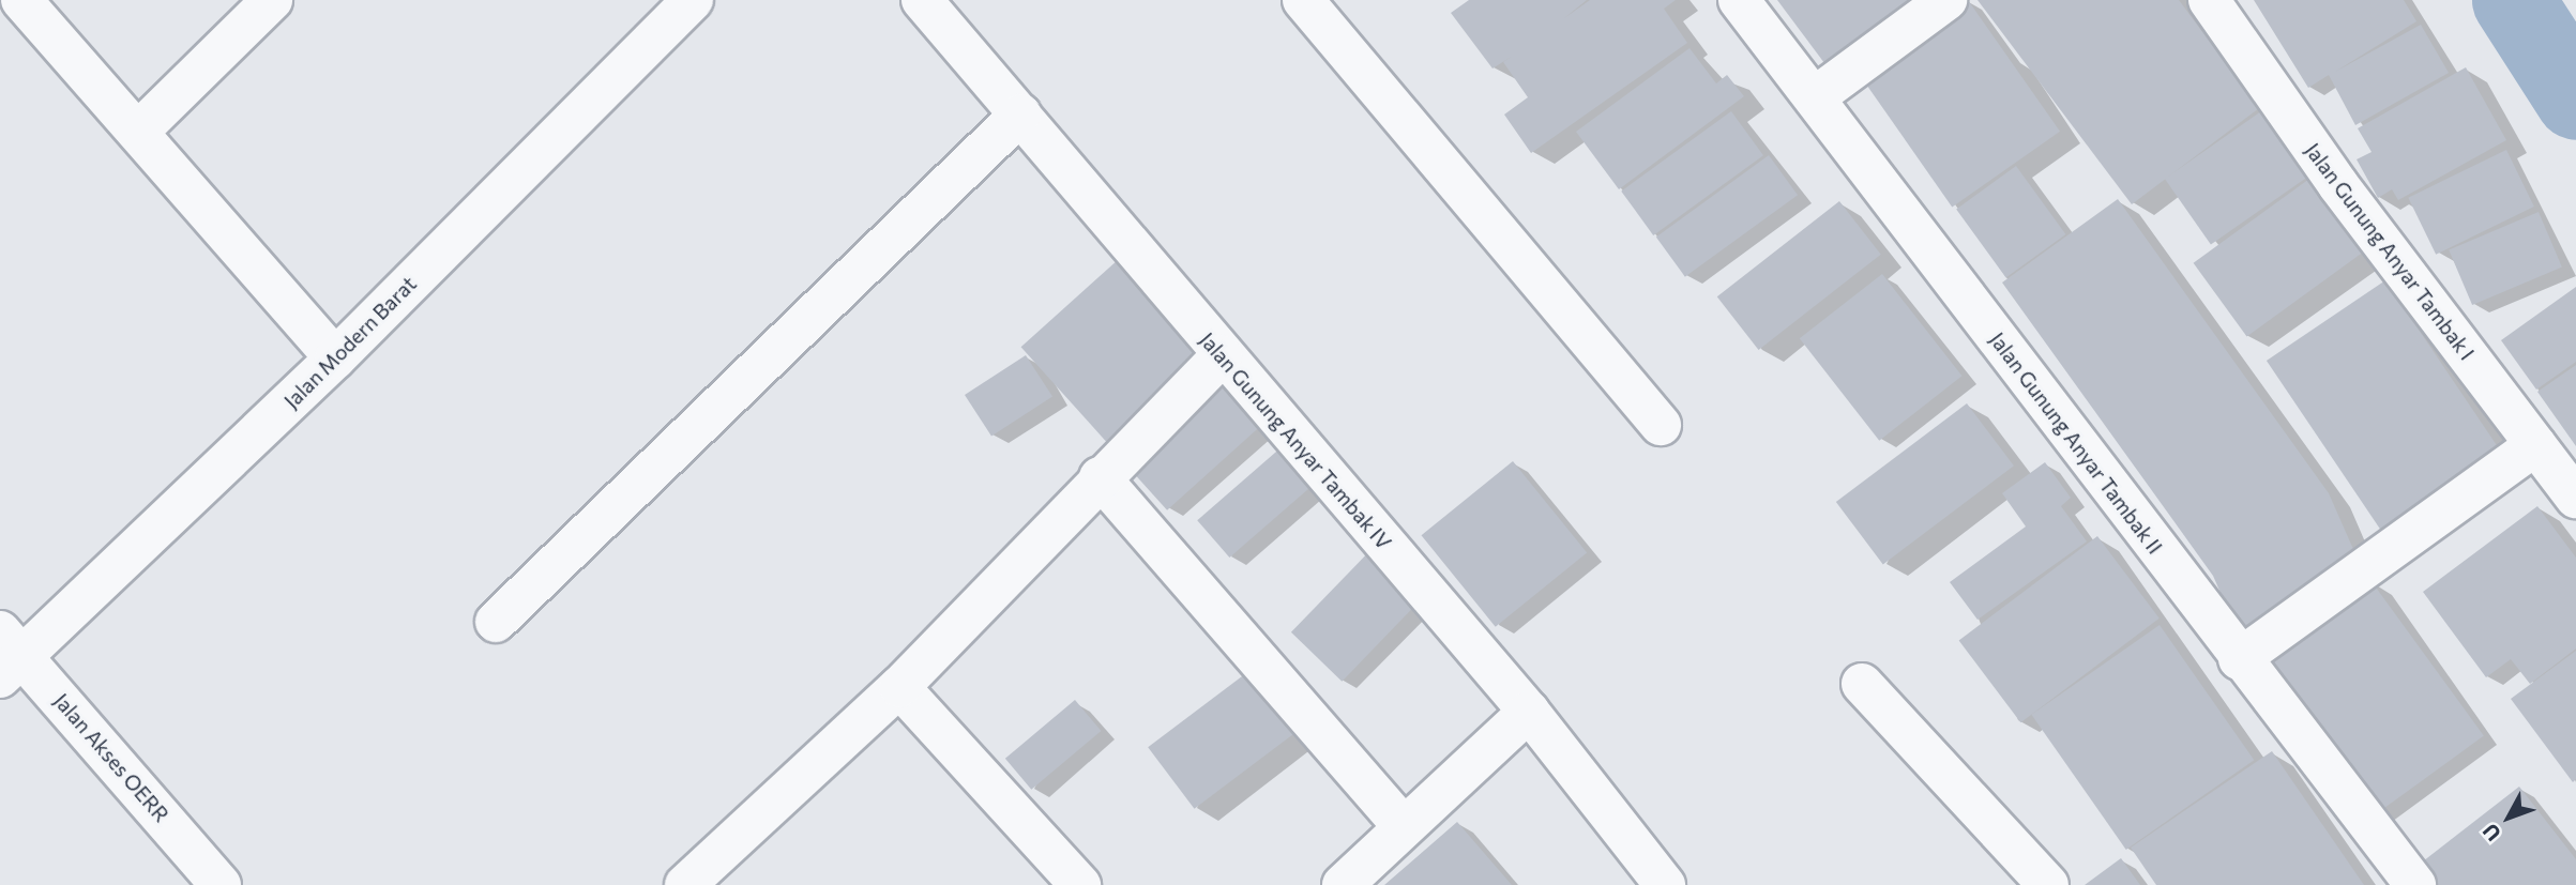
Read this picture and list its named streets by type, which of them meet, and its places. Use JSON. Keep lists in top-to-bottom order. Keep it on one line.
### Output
{"streets":{"street":["Jalan Gunung Anyar Tambak I","Jalan Modern Barat","Jalan Gunung Anyar Tambak IV","Jalan Gunung Anyar Tambak II","Jalan Akses OERR"]},"crossings":[["Jalan Modern Barat","Jalan Akses OERR"]],"north":"bottom left"}
